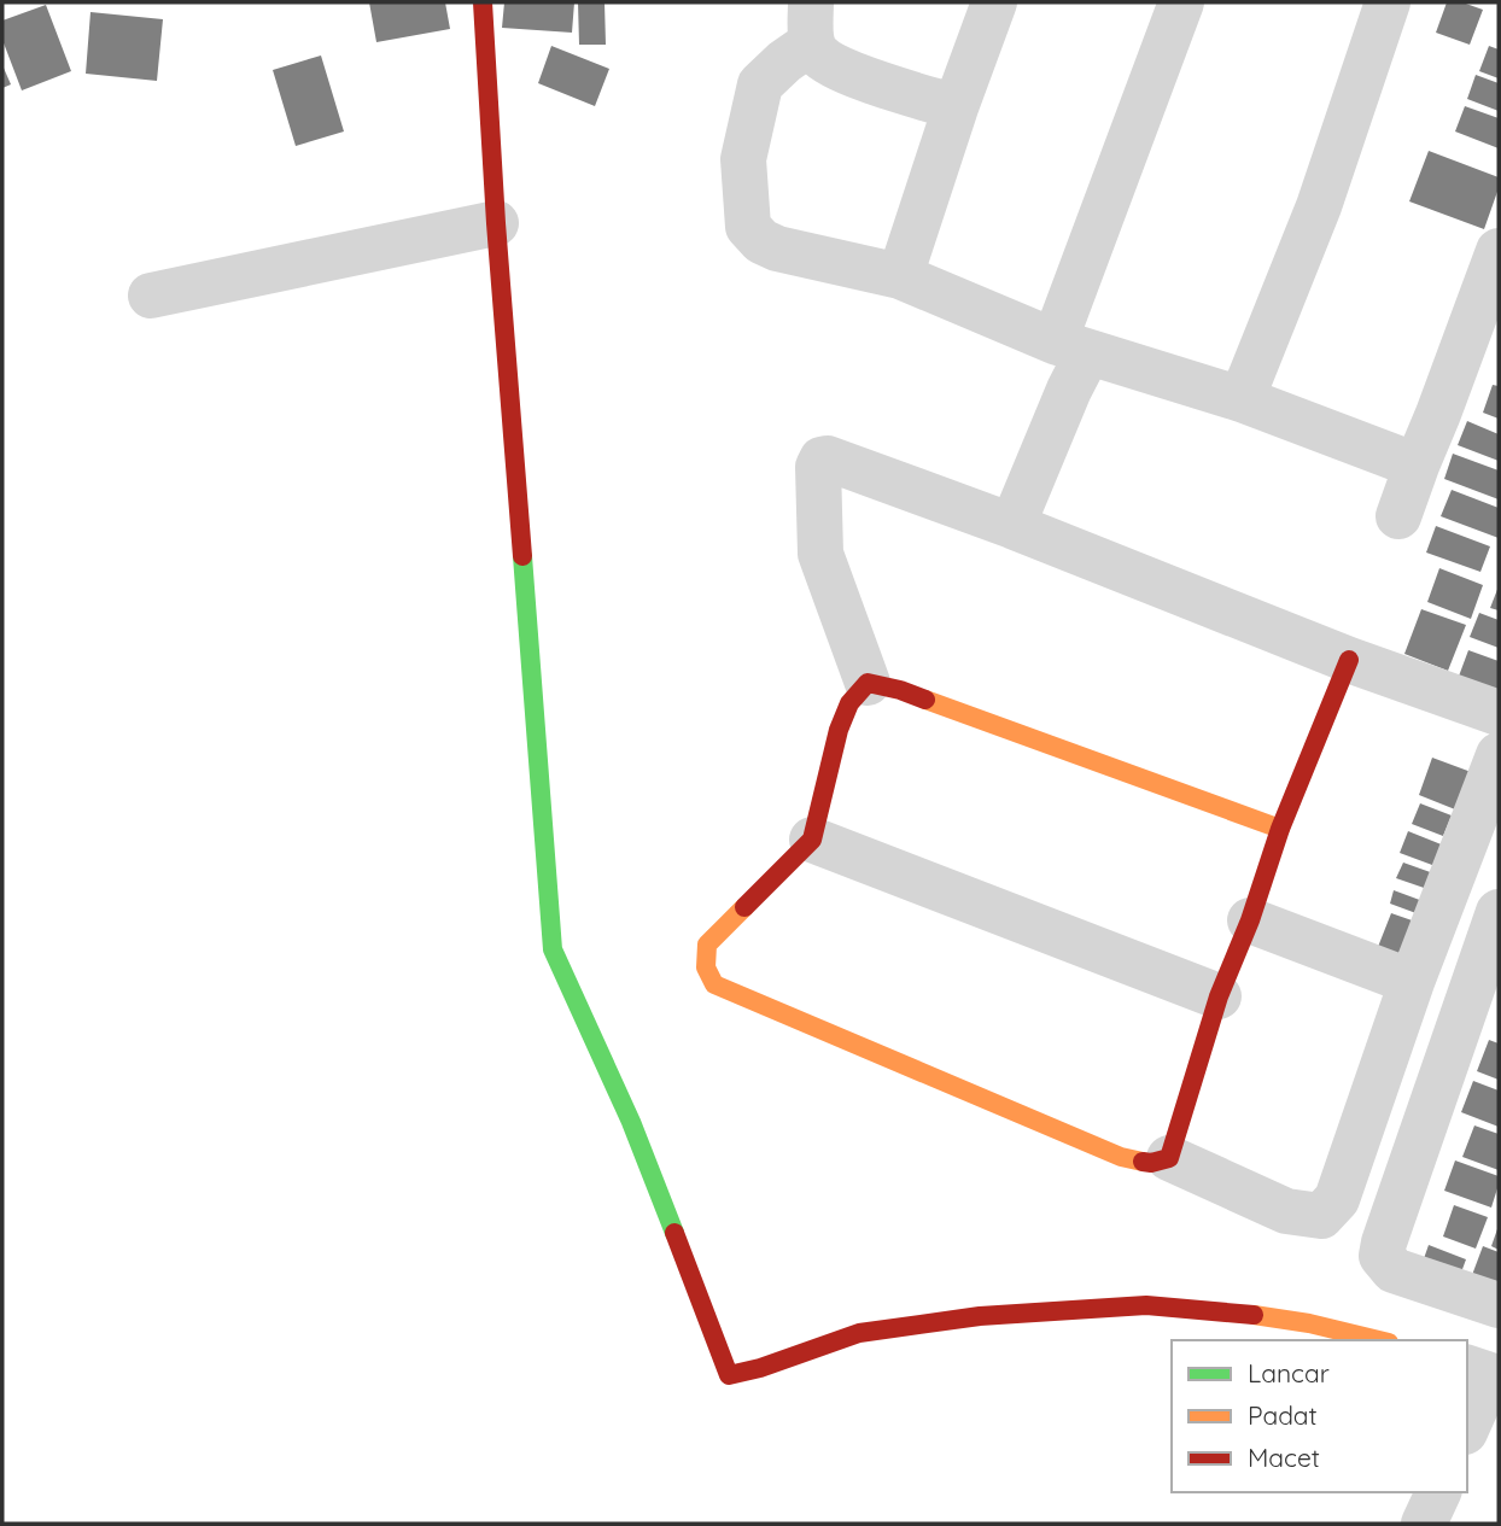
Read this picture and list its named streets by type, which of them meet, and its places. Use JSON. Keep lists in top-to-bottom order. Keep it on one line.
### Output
{"legend":["Lancar","Padat","Macet"]}
